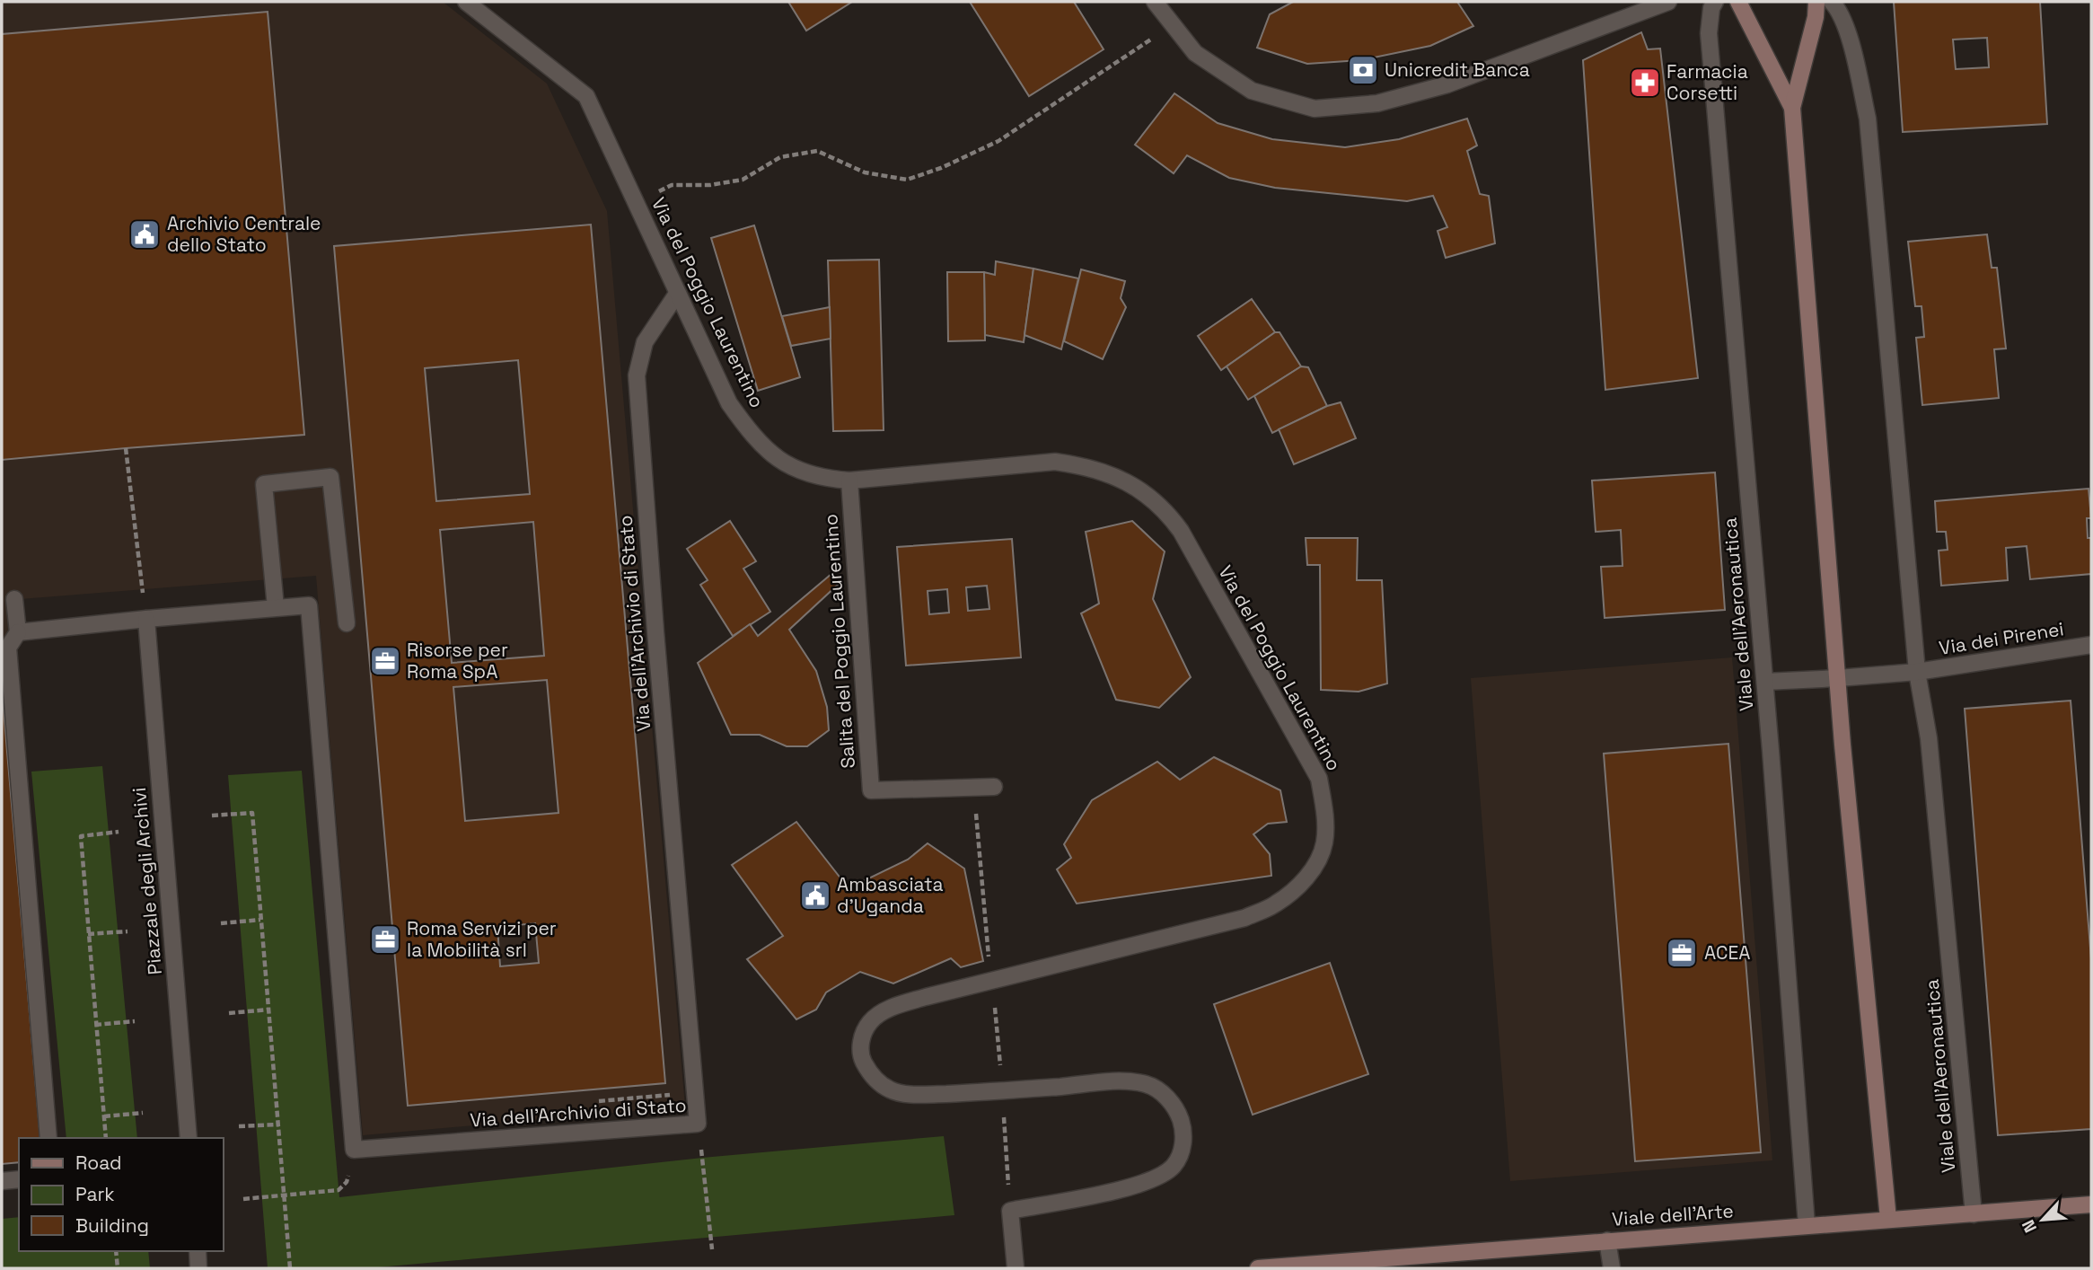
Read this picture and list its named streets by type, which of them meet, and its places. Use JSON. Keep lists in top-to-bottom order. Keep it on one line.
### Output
{"streets":{"street":["Via del Poggio Laurentino","Viale dell'Aeronautica","Via dell'Archivio di Stato","Via dei Pirenei","Salita del Poggio Laurentino","Piazzale degli Archivi","Viale dell'Arte"]},"crossings":[["Via del Poggio Laurentino","Via dell'Archivio di Stato"],["Via del Poggio Laurentino","Salita del Poggio Laurentino"],["Viale dell'Aeronautica","Via dei Pirenei"],["Viale dell'Aeronautica","Viale dell'Arte"]],"places":{"bank":["Unicredit Banca"],"pharmacy":["Farmacia Corsetti"],"public building":["Archivio Centrale dello Stato","Ambasciata d’Uganda"],"office":["Risorse per Roma SpA","Roma Servizi per la Mobilità srl","ACEA"]},"legend":["Road","Park","Building"],"north":"bottom left"}
